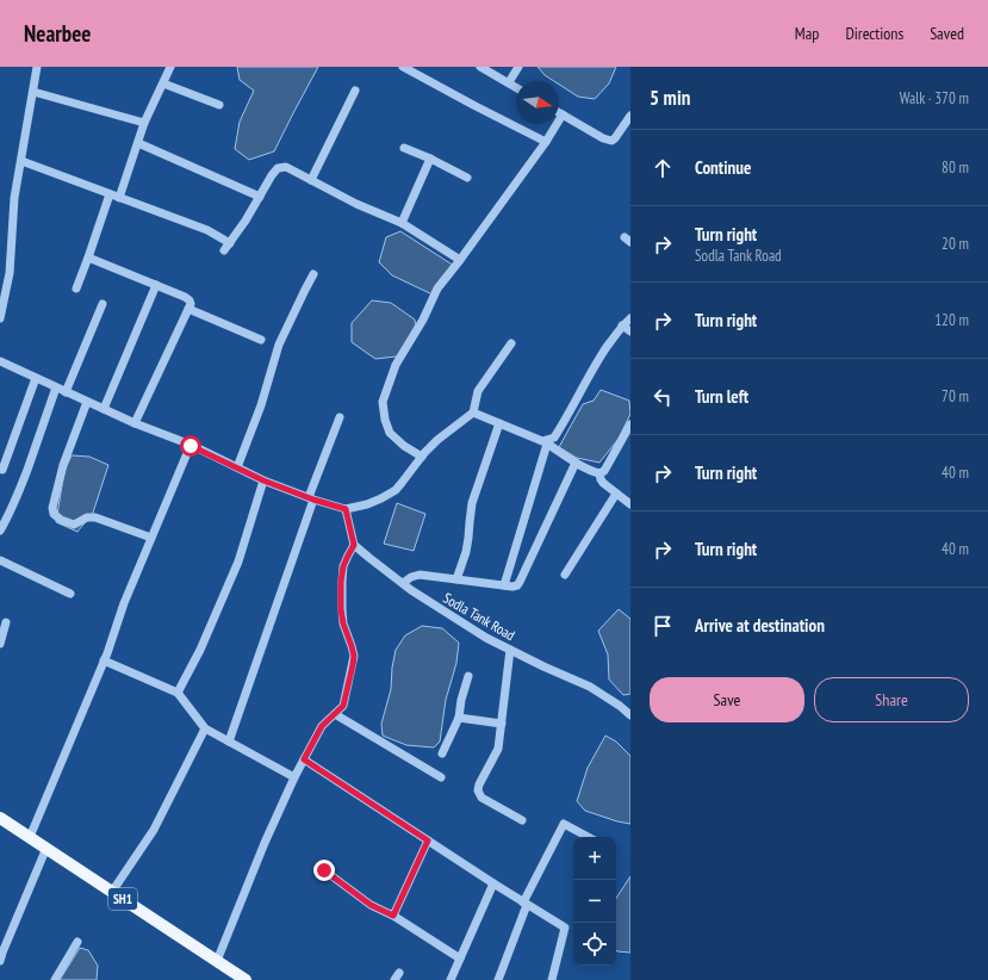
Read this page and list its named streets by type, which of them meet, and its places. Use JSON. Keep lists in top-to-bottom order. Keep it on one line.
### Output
{"streets":{"main road":["SH1"],"street":["Sodla Tank Road"]},"north":"right","page":{"header":"Nearbee","nav":["Map","Directions","Saved"],"heading":["5 min","Walk · 370 m"],"list":[["Continue","80 m"],["Turn right","Sodla Tank Road","20 m"],["Turn right","120 m"],["Turn left","70 m"],["Turn right","40 m"],["Turn right","40 m"],"Arrive at destination"],"buttons":["Save","Share"],"map_buttons":["+","−"]}}
